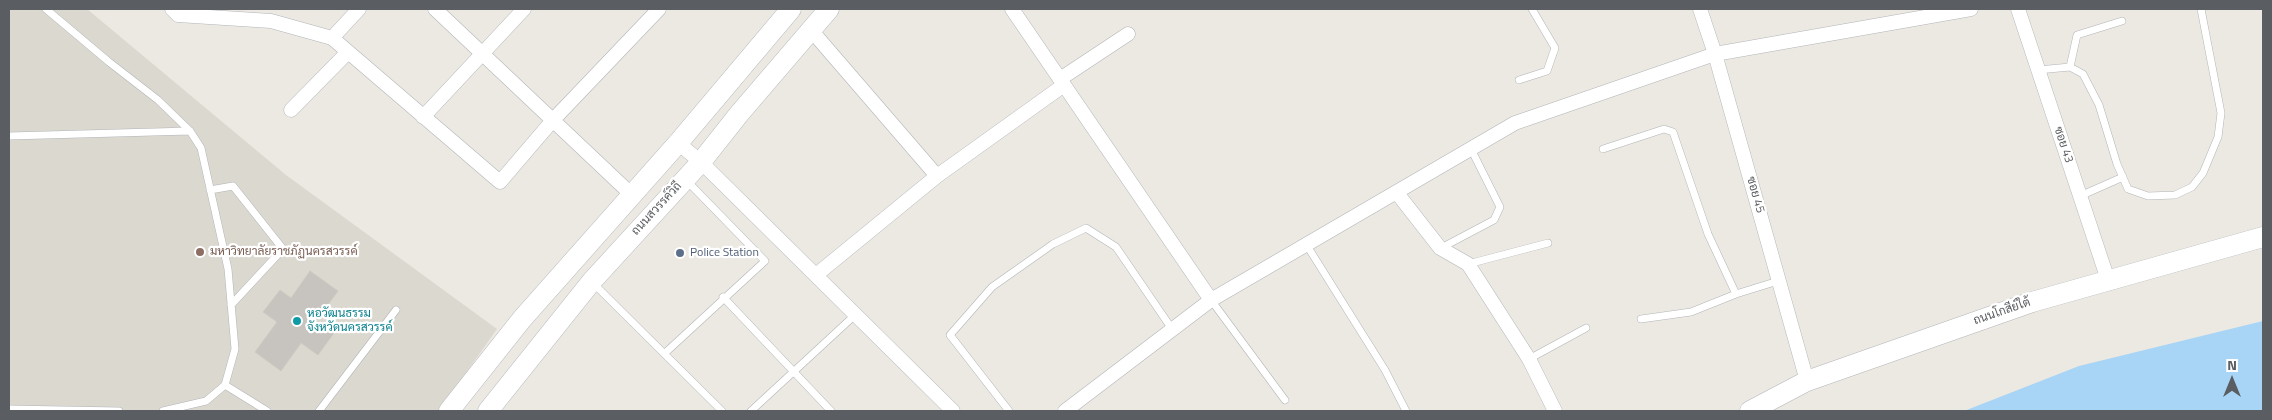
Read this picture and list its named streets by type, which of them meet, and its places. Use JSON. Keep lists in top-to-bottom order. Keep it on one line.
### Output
{"streets":{"main road":["ถนนสวรรค์วิถี","ถนนโกสีย์ใต้"],"street":["ซอย 43","ซอย 45"]},"crossings":[["ซอย 43","ถนนโกสีย์ใต้"],["ซอย 45","ถนนโกสีย์ใต้"]],"places":["มหาวิทยาลัยราชภัฏนครสวรรค์","Police Station","หอวัฒนธรรม จังหวัดนครสวรรค์"],"north":"top"}
